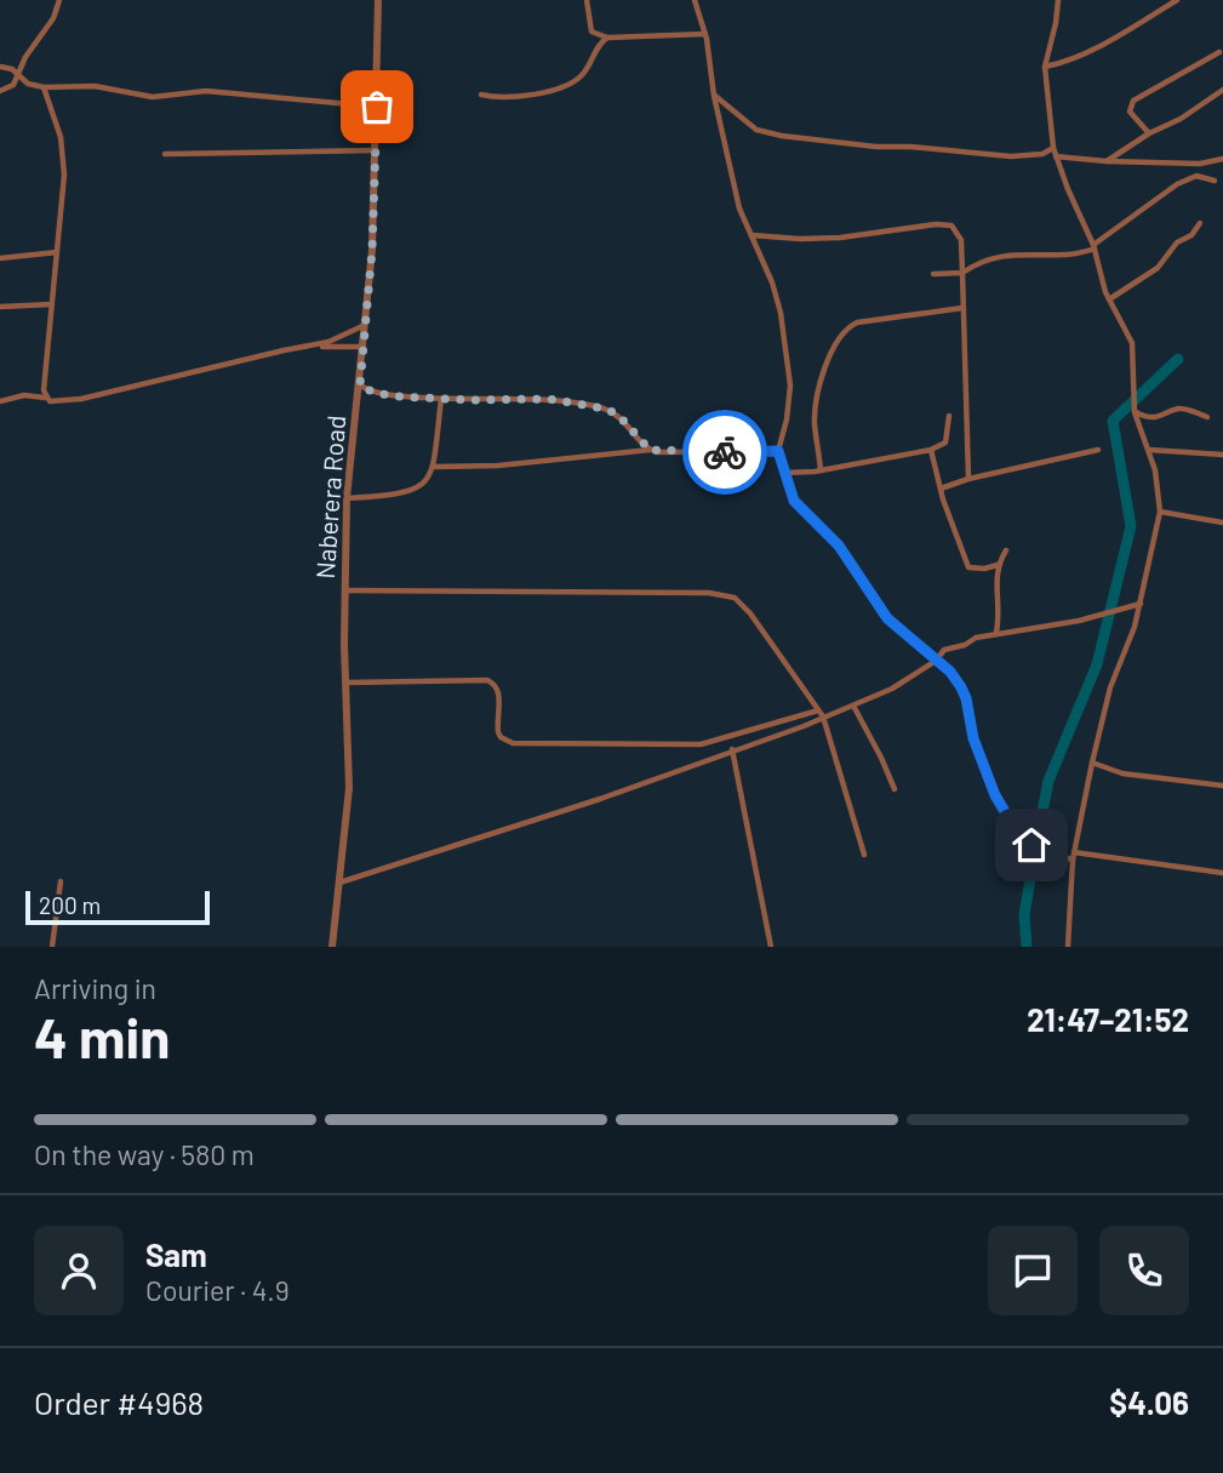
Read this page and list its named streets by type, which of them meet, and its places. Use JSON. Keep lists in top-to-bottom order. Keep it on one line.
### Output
{"streets":{"street":["Naberera Road"]},"scale_bar":"200 m","page":{"scale":"200 m","heading":["4 min","Arriving in","21:47–21:52"],"panel":["Sam","Courier · 4.9","Order #4968","$4.06"],"bar":"On the way · 580 m"}}
